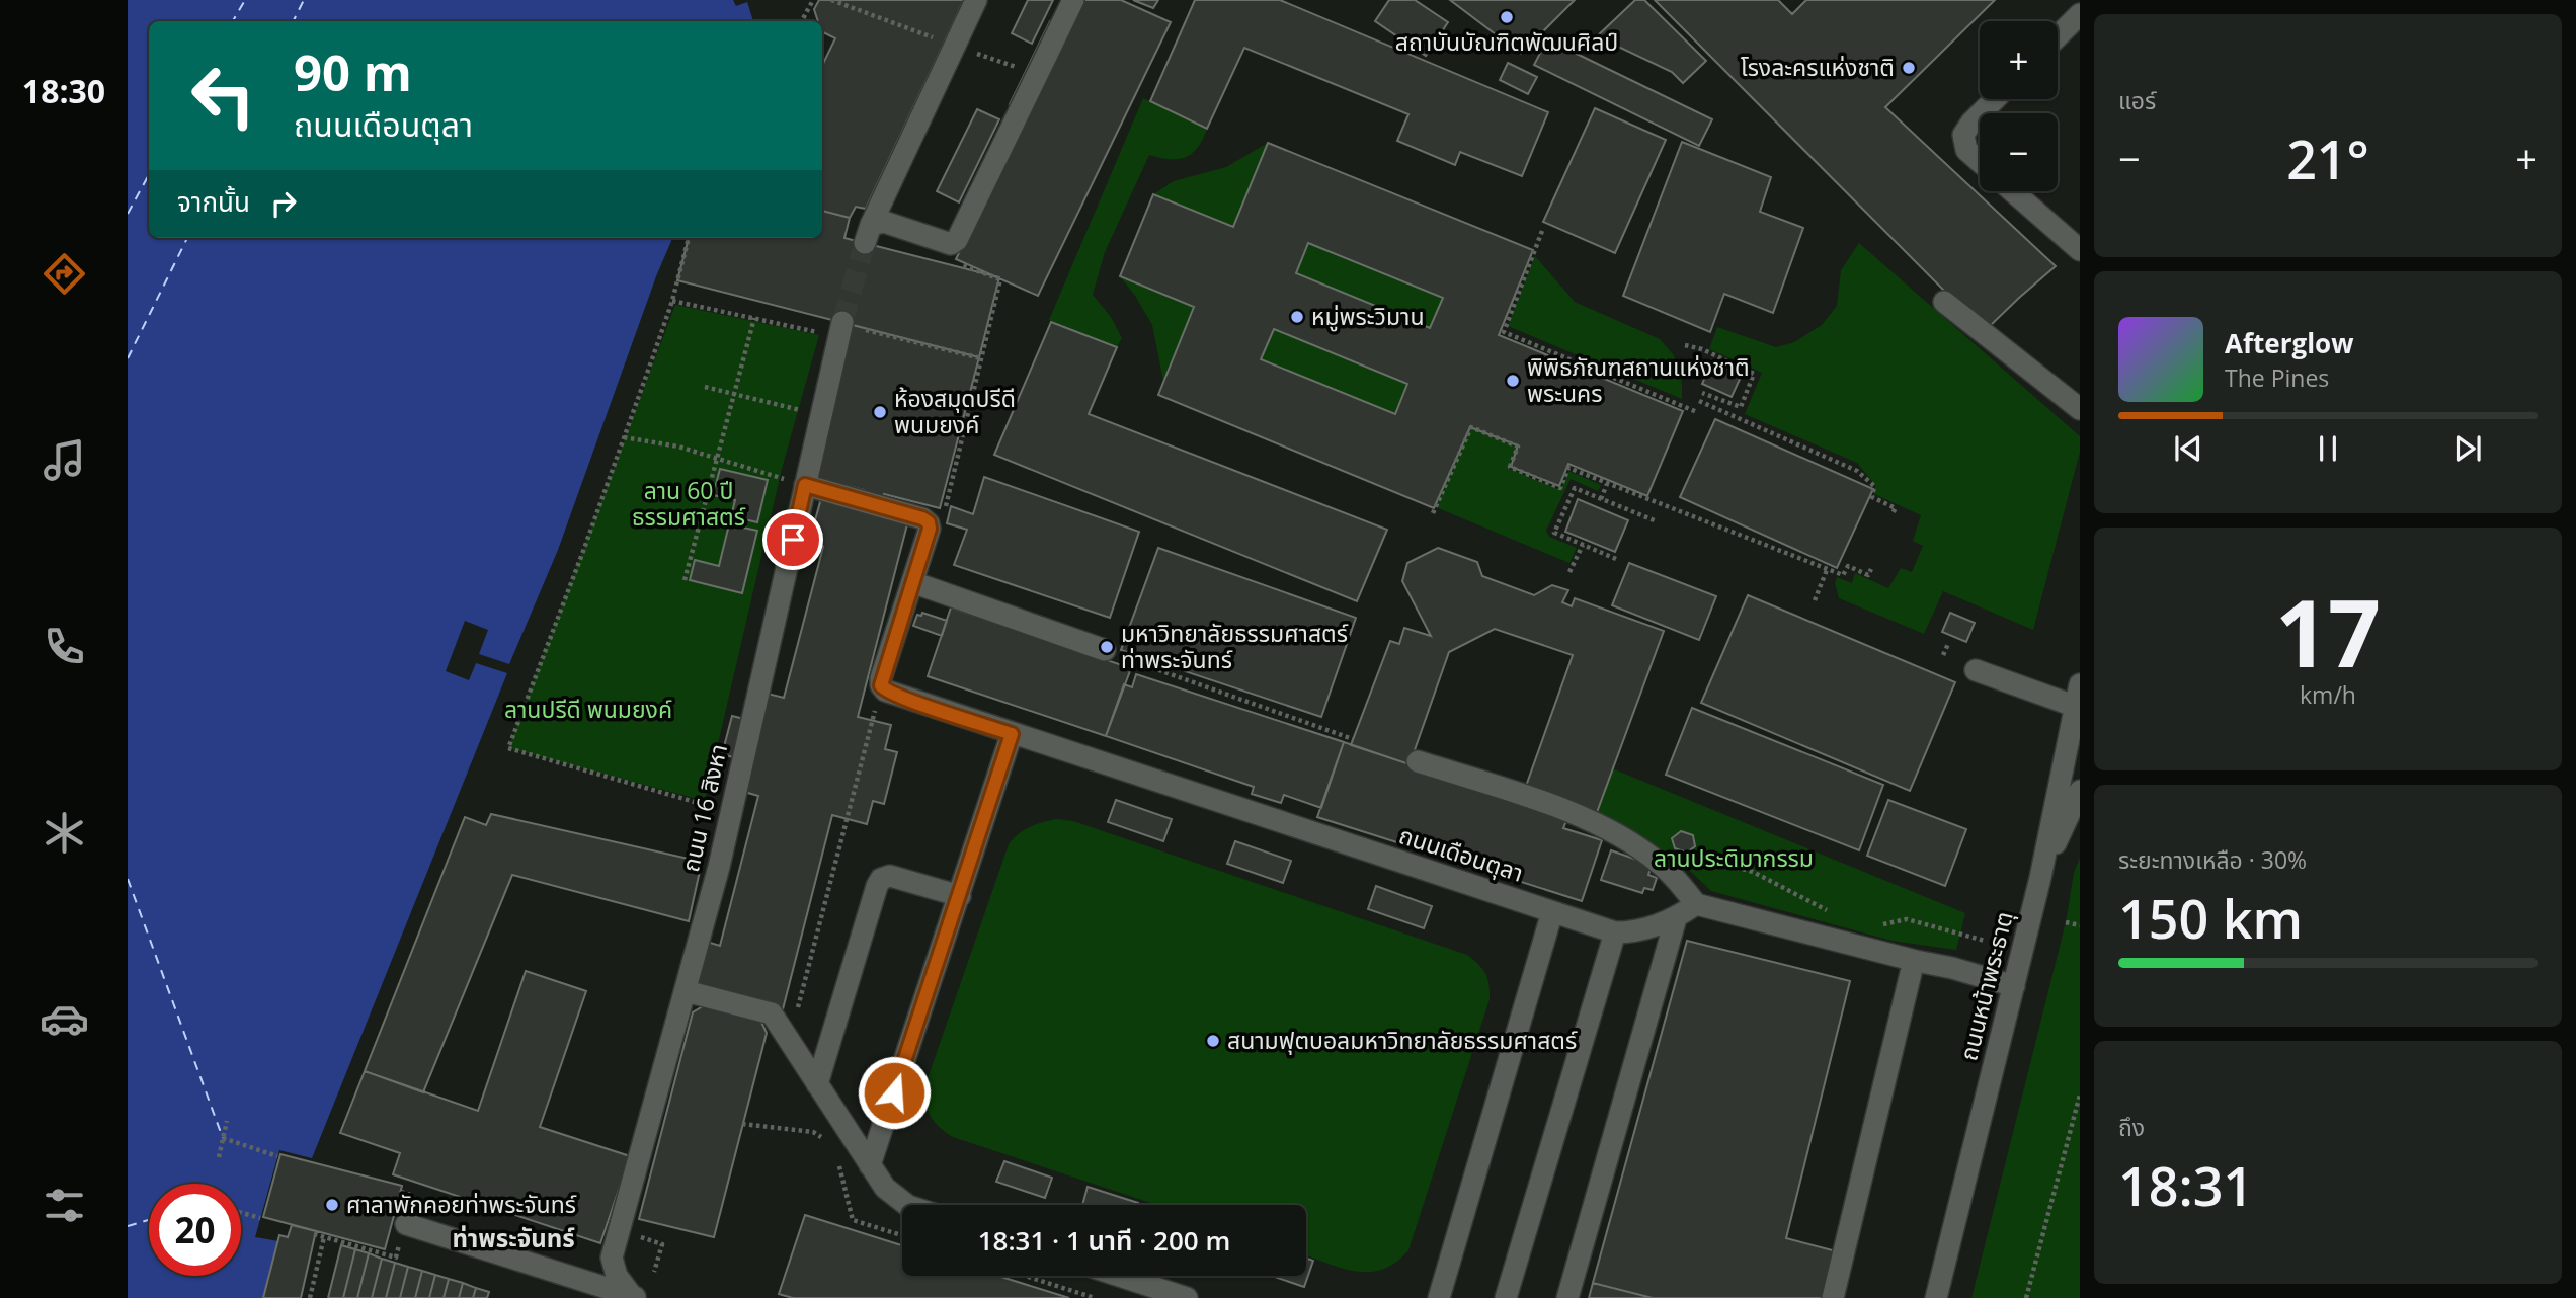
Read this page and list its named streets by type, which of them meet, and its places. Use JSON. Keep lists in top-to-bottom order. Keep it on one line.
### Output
{"streets":{"street":["ถนน 16 สิงหา","ถนนเดือนตุลา","ถนนหน้าพระธาตุ"]},"districts":["ท่าพระจันทร์"],"parks":["ลาน 60 ปี ธรรมศาสตร์","ลานปรีดี พนมยงค์","ลานประติมากรรม"],"places":["สถาบันบัณฑิตพัฒนศิลป์","โรงละครแห่งชาติ","หมู่พระวิมาน","พิพิธภัณฑสถานแห่งชาติ พระนคร","ห้องสมุดปรีดี พนมยงค์","มหาวิทยาลัยธรรมศาสตร์ ท่าพระจันทร์","สนามฟุตบอลมหาวิทยาลัยธรรมศาสตร์","ศาลาพักคอยท่าพระจันทร์"],"page":{"tabs":"18:30","tile":["แอร์",["17","km/h"],["ระยะทางเหลือ · 30%","150 km"],["ถึง","18:31"]],"map_buttons":["+","−"],"turn":["90 m","ถนนเดือนตุลา"],"heat":["−","21°","+"],"then":"จากนั้น","song":["Afterglow","The Pines"],"limit":"20","trip":"18:31 · 1 นาที · 200 m"}}
